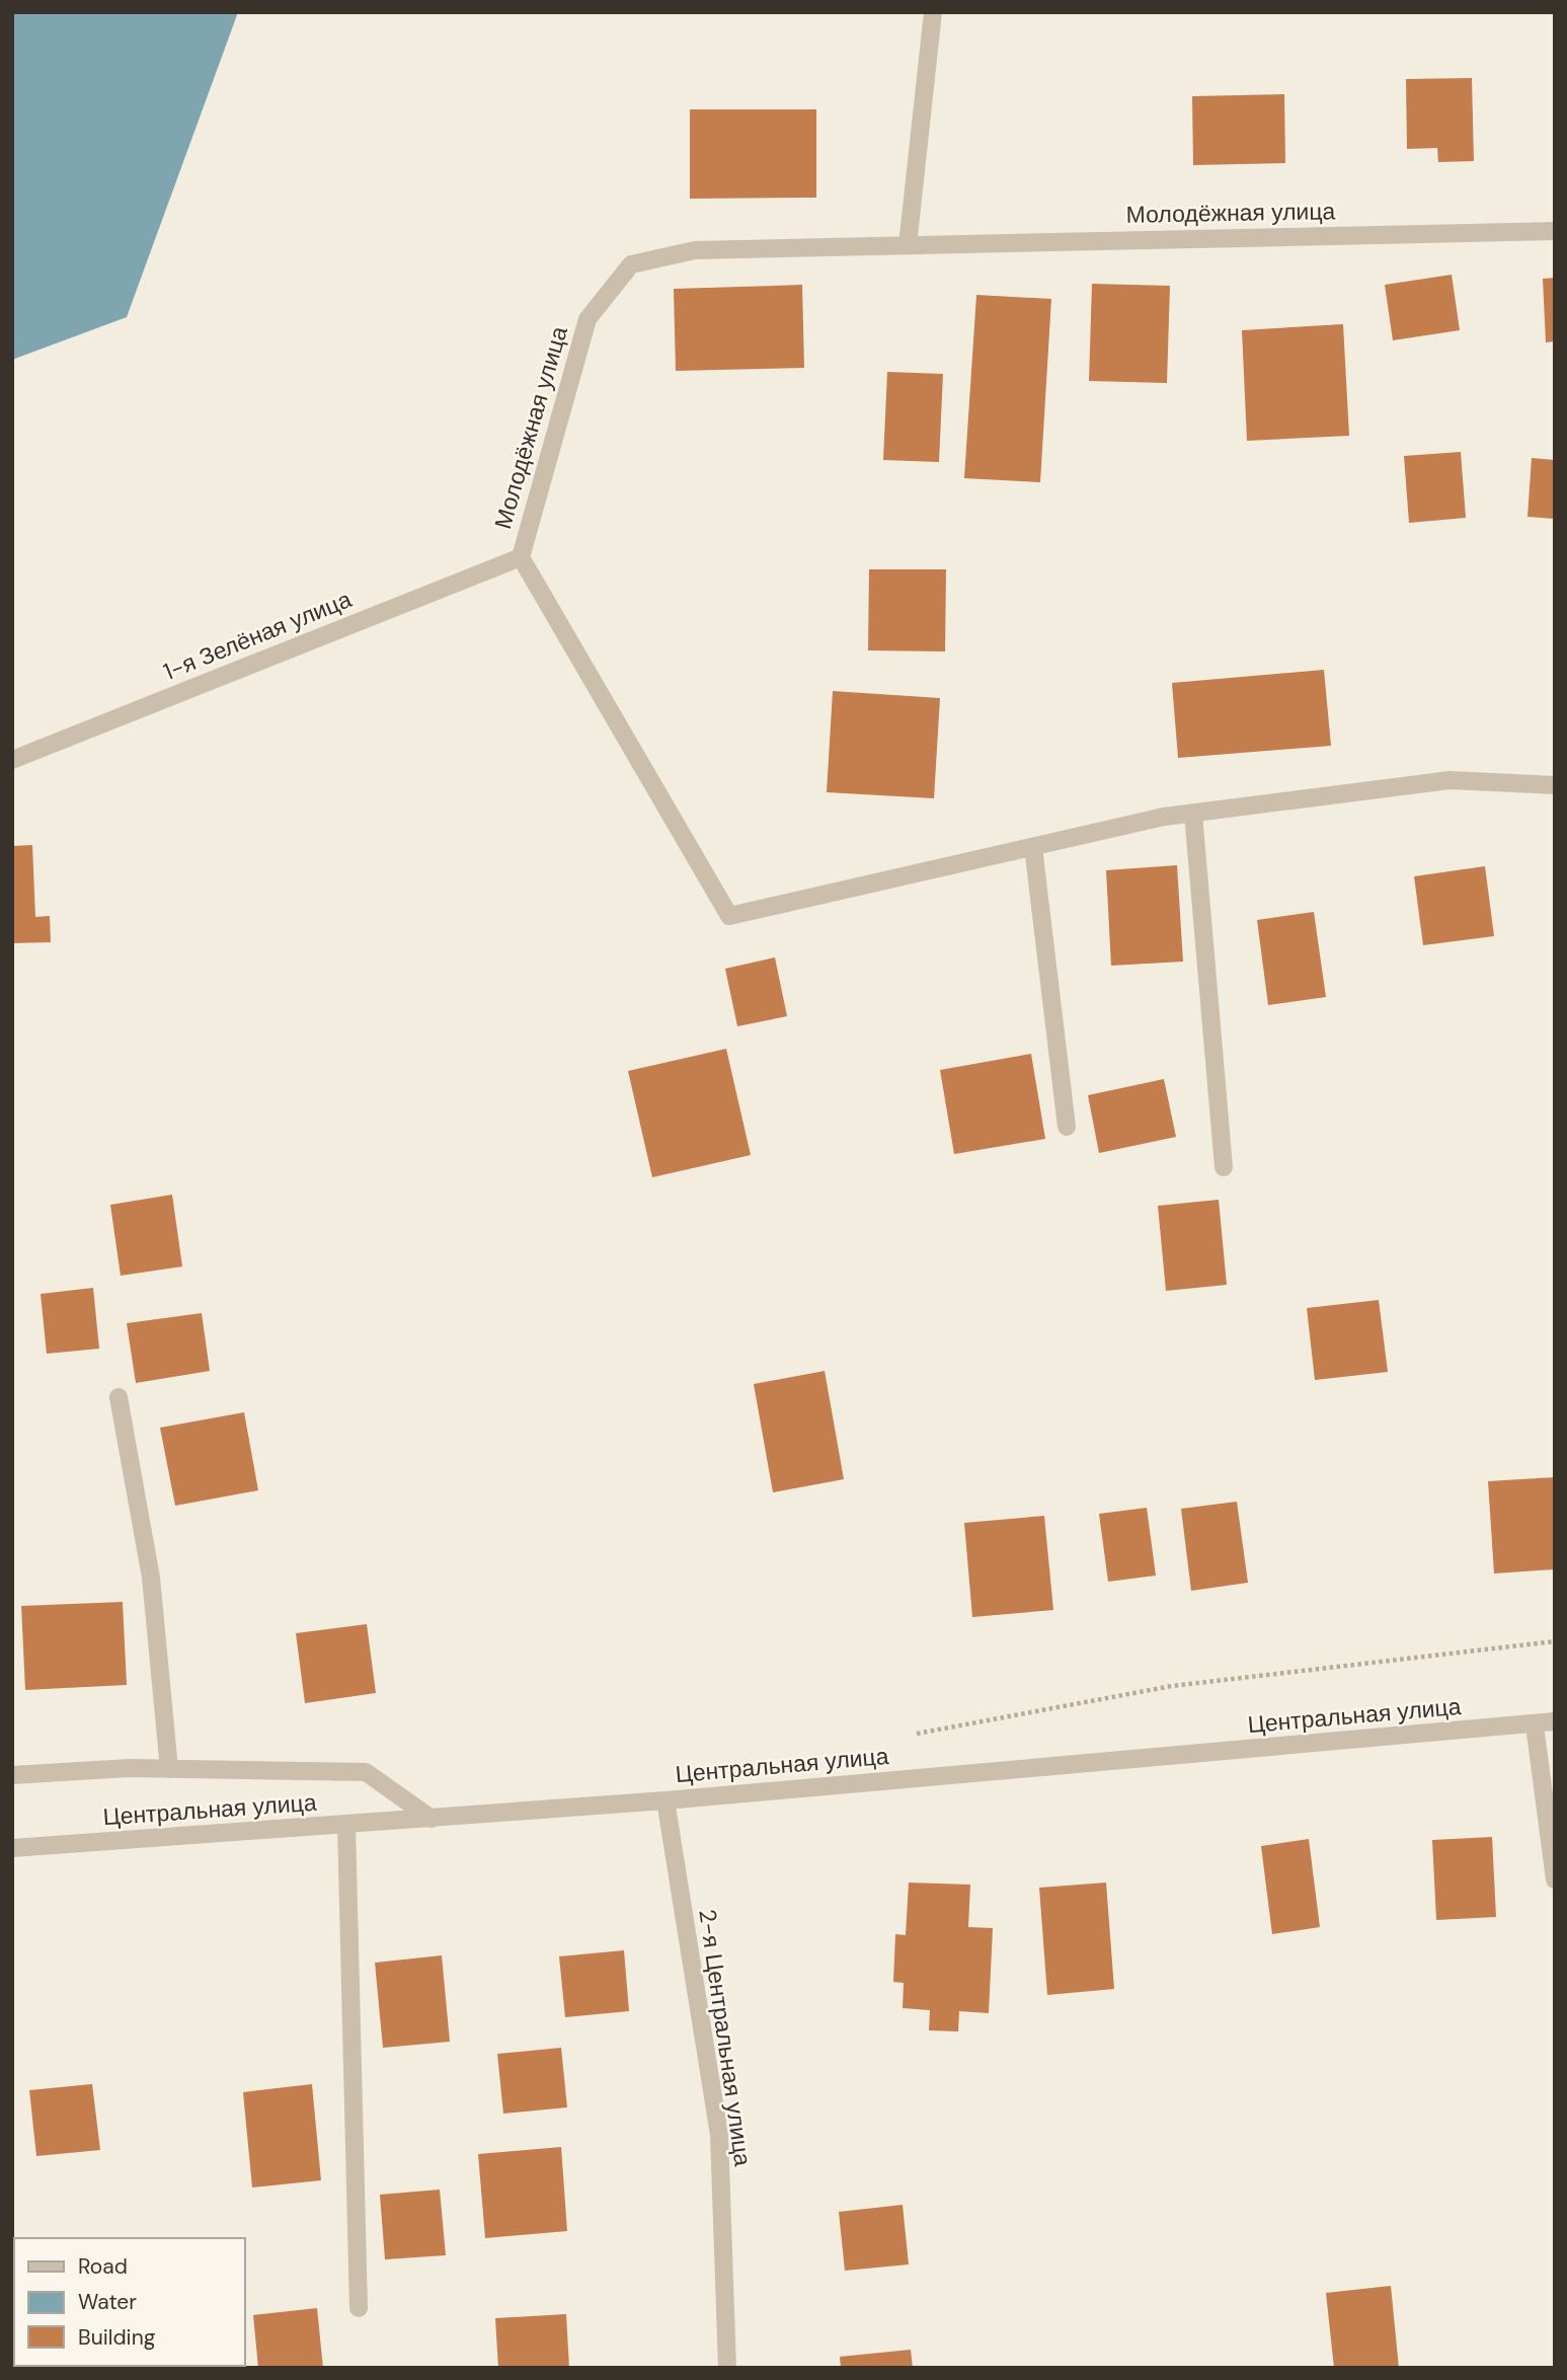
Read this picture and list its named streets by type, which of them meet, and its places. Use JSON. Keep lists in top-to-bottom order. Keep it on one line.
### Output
{"streets":{"street":["Молодёжная улица","1-я Зелёная улица","Центральная улица","2-я Центральная улица"]},"crossings":[["Молодёжная улица","1-я Зелёная улица"],["Центральная улица","2-я Центральная улица"]],"legend":["Road","Water","Building"]}
